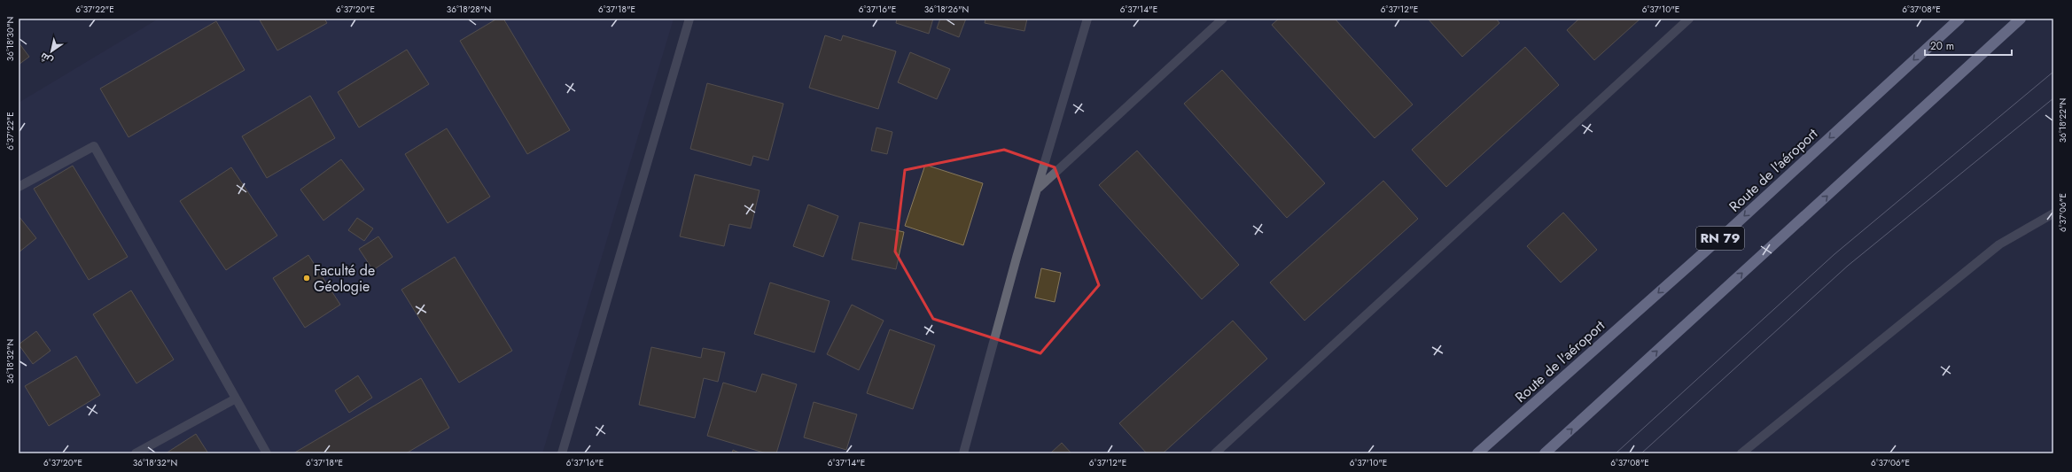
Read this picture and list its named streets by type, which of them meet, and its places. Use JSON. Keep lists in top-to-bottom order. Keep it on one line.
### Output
{"streets":{"highway":["Route de l'aéroport","RN 79"]},"places":["Faculté de Géologie"],"scale_bar":"20 m","north":"bottom left","coordinates":["6°37'22\"E","6°37'20\"E","36°18'28\"N","6°37'18\"E","6°37'16\"E","36°18'26\"N","6°37'14\"E","6°37'12\"E","6°37'10\"E","6°37'08\"E","36°18'30\"N","36°18'22\"N","6°37'06\"E","36°18'32\"N"]}
